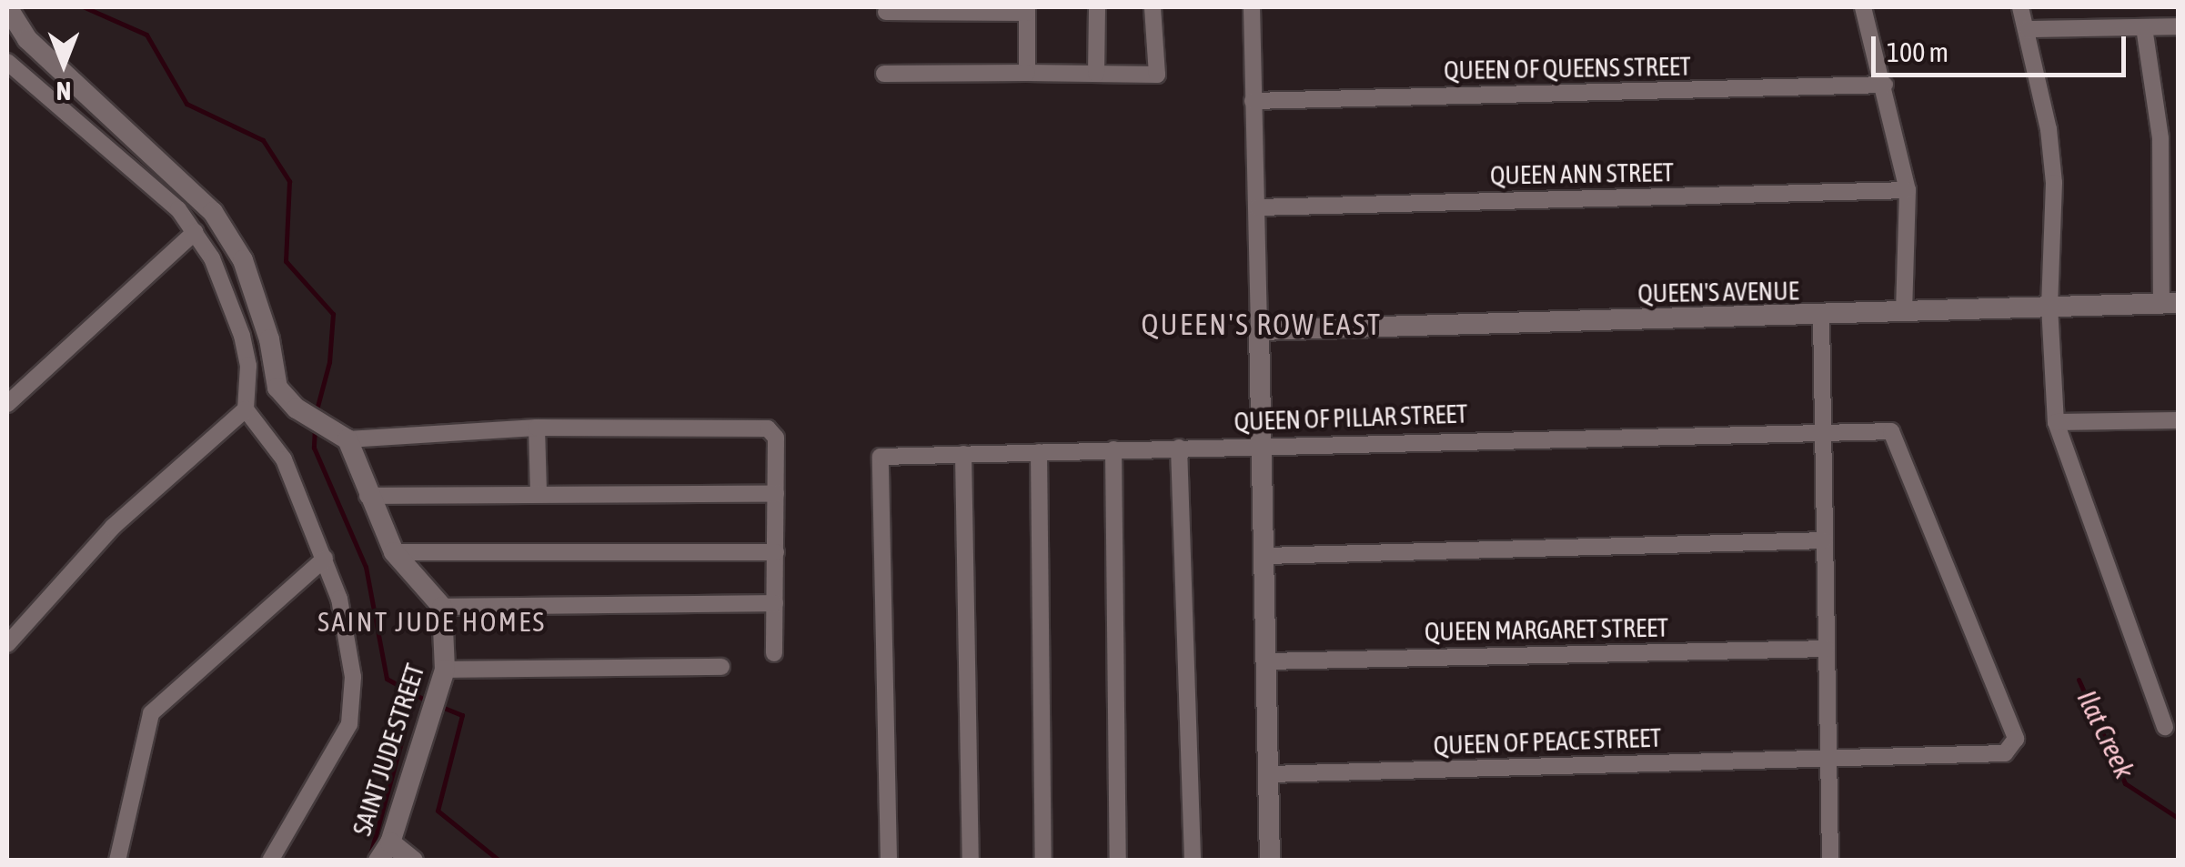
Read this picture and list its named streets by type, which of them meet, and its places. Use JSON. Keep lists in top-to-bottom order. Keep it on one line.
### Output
{"streets":{"street":["QUEEN OF QUEENS STREET","QUEEN ANN STREET","QUEEN'S AVENUE","QUEEN OF PILLAR STREET","QUEEN MARGARET STREET","QUEEN OF PEACE STREET","SAINT JUDE STREET"]},"crossings":[["QUEEN OF PILLAR STREET","QUEEN OF PEACE STREET"]],"districts":["QUEEN'S ROW EAST","SAINT JUDE HOMES"],"water":["Ilat Creek"],"scale_bar":"100 m","north":"bottom"}
